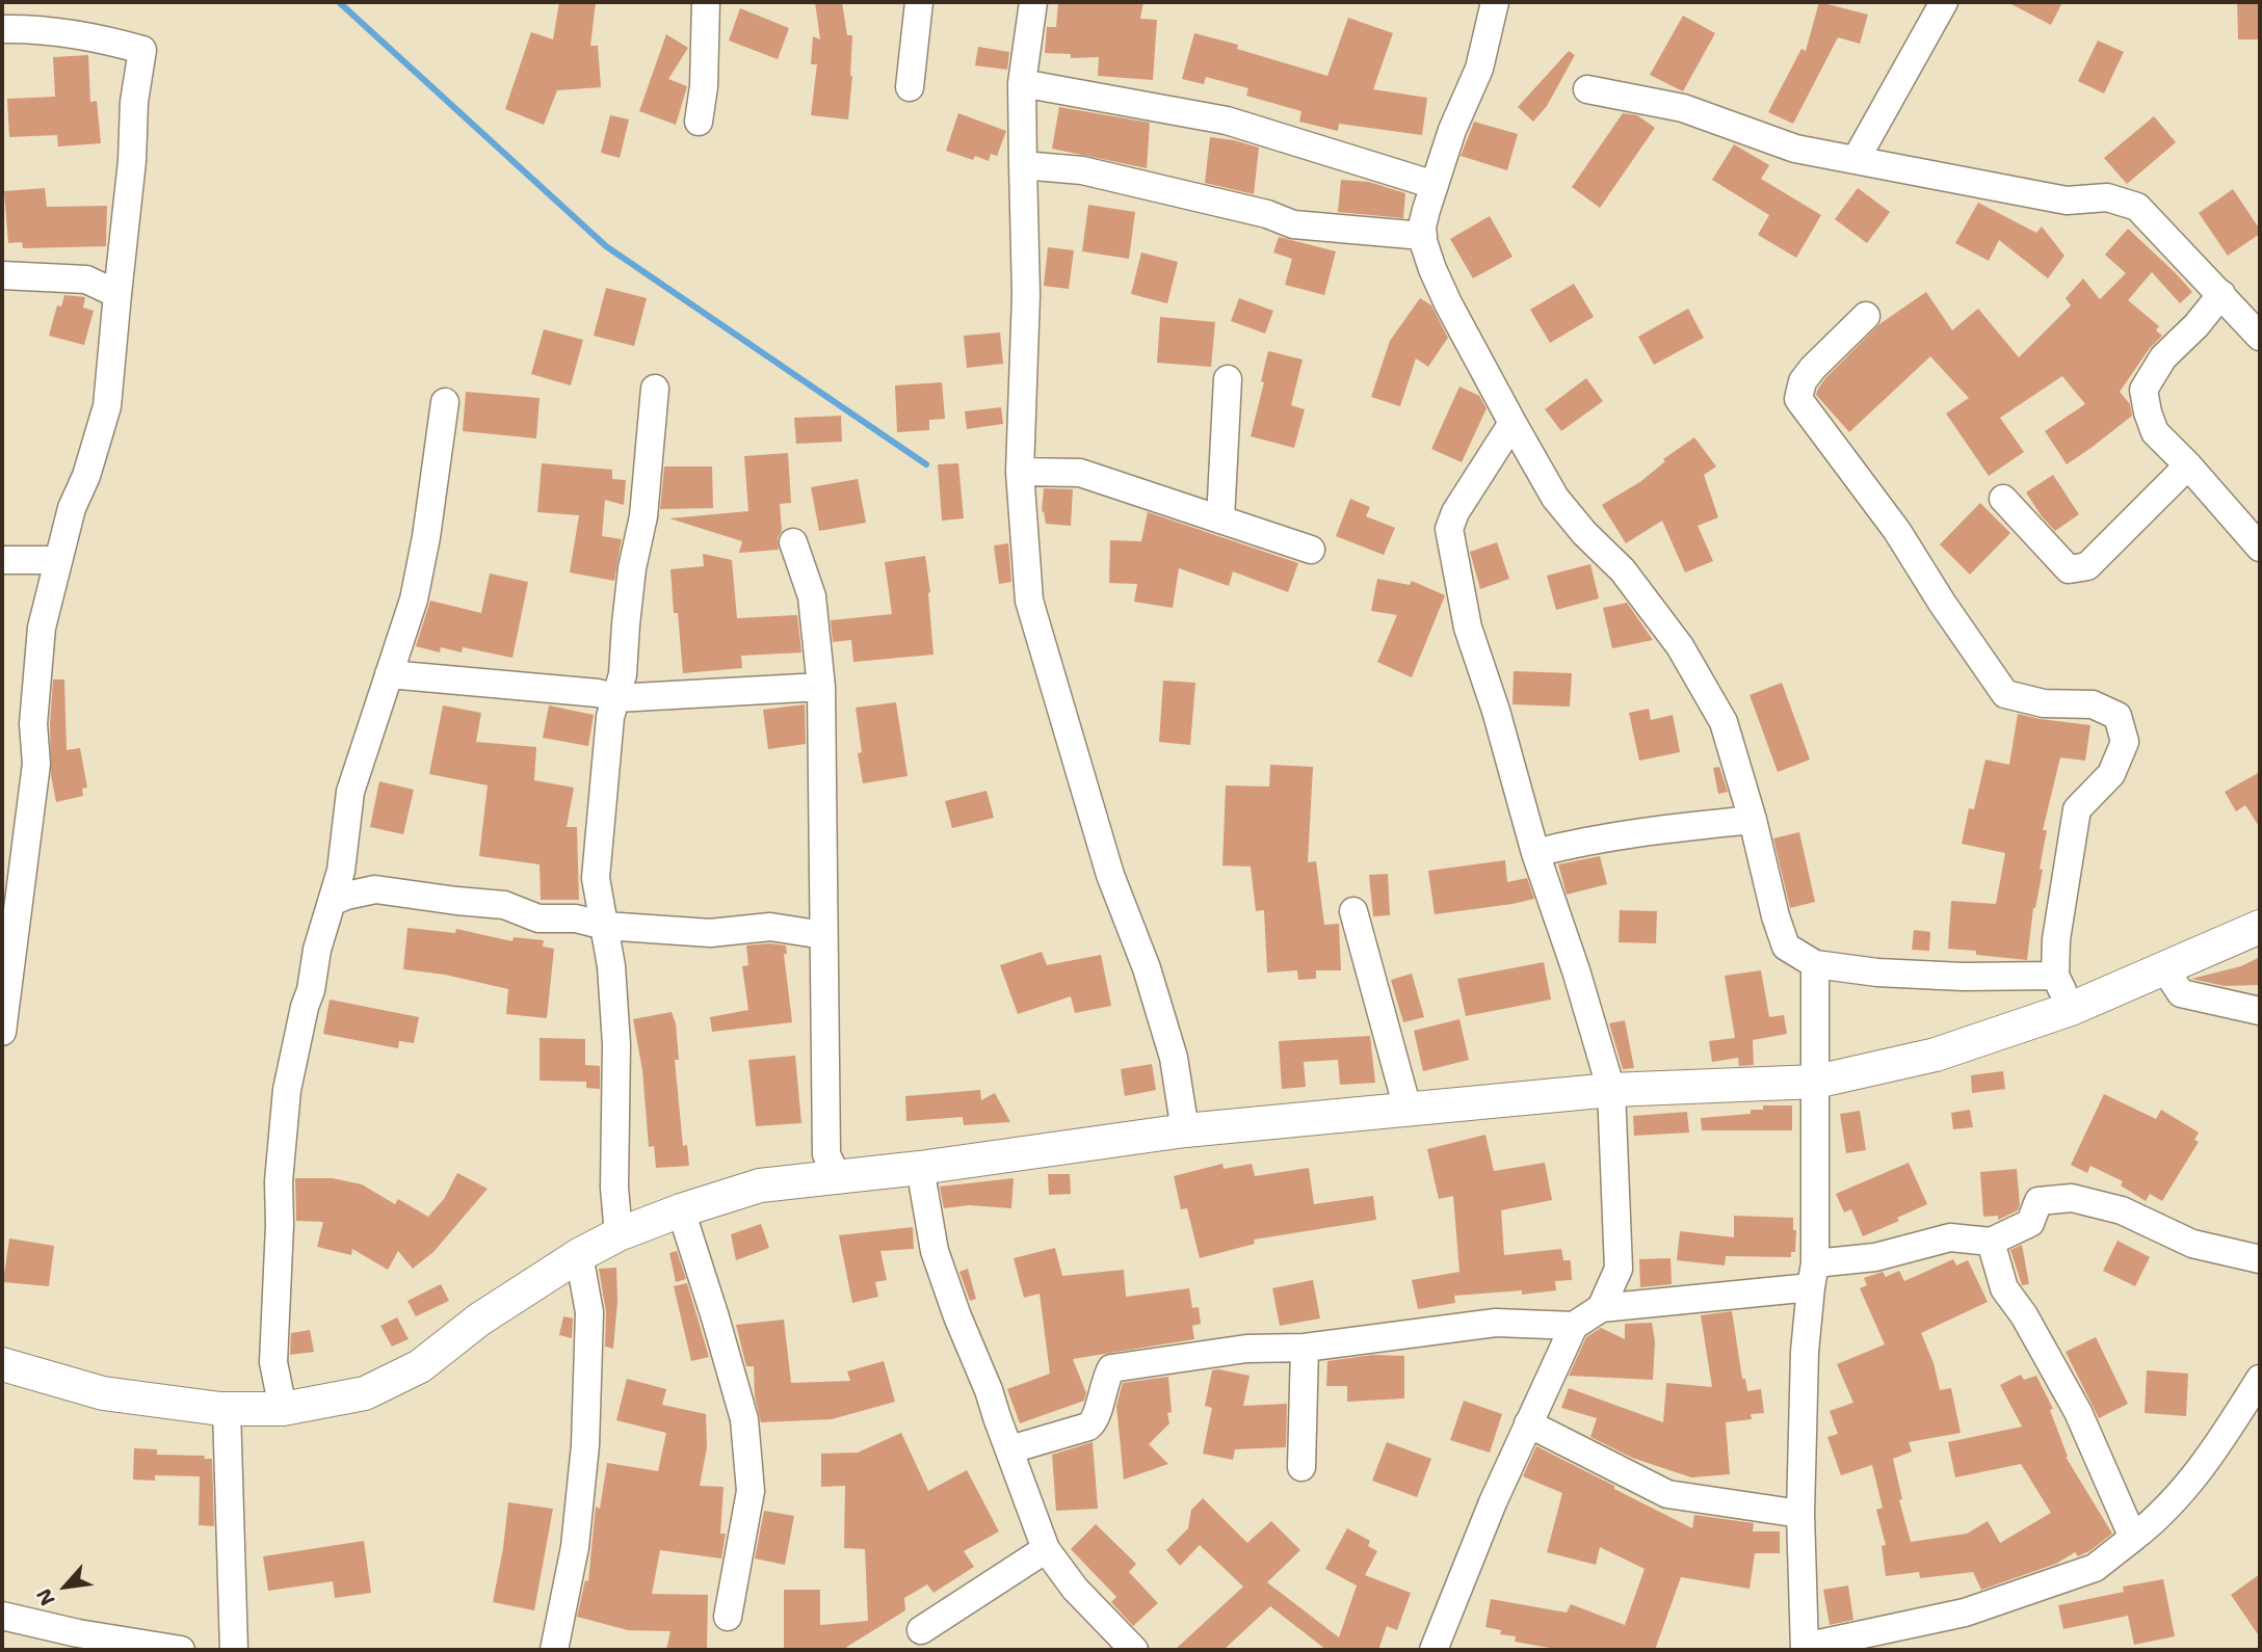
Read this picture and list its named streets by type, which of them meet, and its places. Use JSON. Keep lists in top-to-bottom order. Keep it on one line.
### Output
{"north":"bottom left"}
